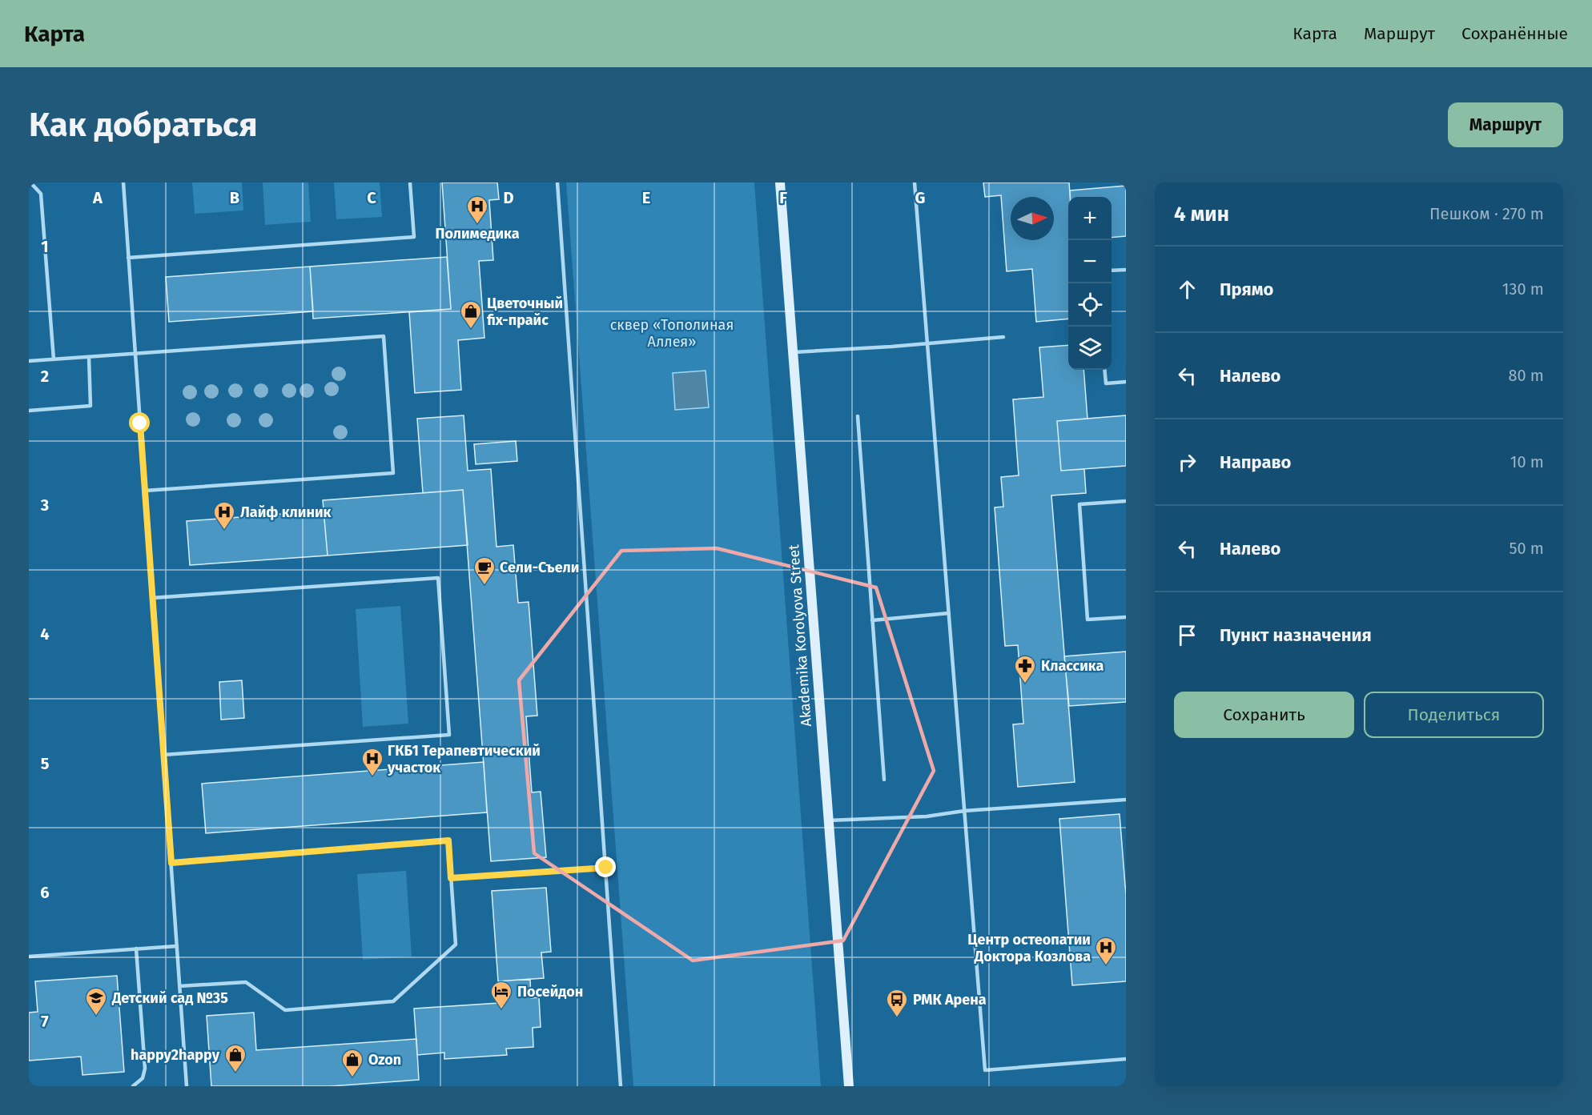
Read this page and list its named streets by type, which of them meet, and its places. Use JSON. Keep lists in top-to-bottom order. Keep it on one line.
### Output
{"streets":{"street":["Akademika Korolyova Street"]},"parks":["сквер «Тополиная Аллея»"],"places":{"hospital":["Полимедика","Лайф клиник","ГКБ1 Терапевтический участок","Центр остеопатии Доктора Козлова"],"shop":["Цветочный fix-прайс","happy2happy","Ozon"],"cafe":["Сели-Съели"],"pharmacy":["Классика"],"hotel":["Посейдон"],"school or university":["Детский сад №35"],"bus stop":["РМК Арена"]},"north":"right","page":{"header":"Карта","nav":["Карта","Маршрут","Сохранённые"],"buttons":["Маршрут",["Сохранить","Поделиться"]],"title":"Как добраться","heading":["4 мин","Пешком · 270 m"],"map_buttons":["+","−"],"list":[["Прямо","130 m"],["Налево","80 m"],["Направо","10 m"],["Налево","50 m"],"Пункт назначения"]},"grid":{"columns":["A","B","C","D","E","F","G"],"rows":["1","2","3","4","5","6","7"]}}
